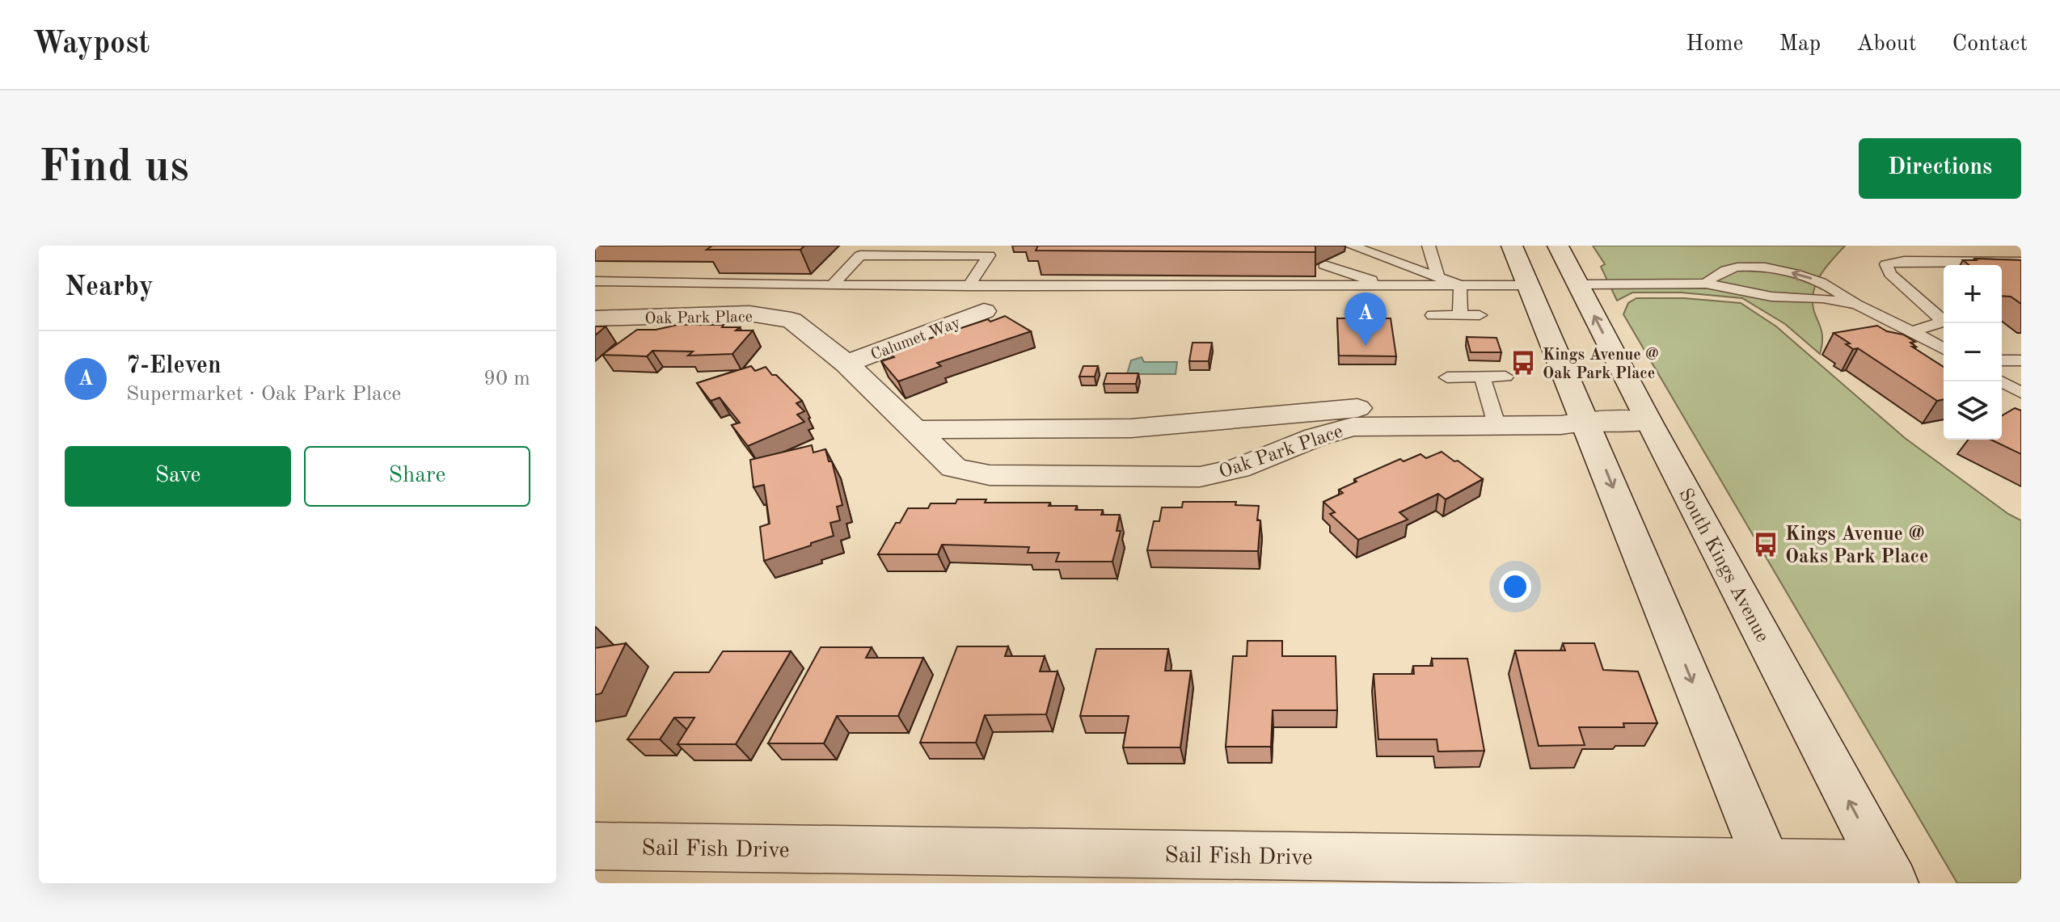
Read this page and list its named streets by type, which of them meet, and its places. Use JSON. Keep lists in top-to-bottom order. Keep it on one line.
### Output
{"streets":{"street":["Oak Park Place","Calumet Way","South Kings Avenue","Sail Fish Drive"]},"crossings":[["Oak Park Place","Calumet Way"],["Oak Park Place","South Kings Avenue"],["South Kings Avenue","Sail Fish Drive"]],"places":{"bus stop":["Kings Avenue @ Oak Park Place","Kings Avenue @ Oaks Park Place"]},"page":{"header":"Waypost","nav":["Home","Map","About","Contact"],"buttons":["Directions",["Save","Share"]],"title":"Find us","heading":"Nearby","map_buttons":["+","−"],"pins":"A","list":[{"mark":"A","name":"7-Eleven","note":"Supermarket · Oak Park Place","value":"90 m"}]}}
